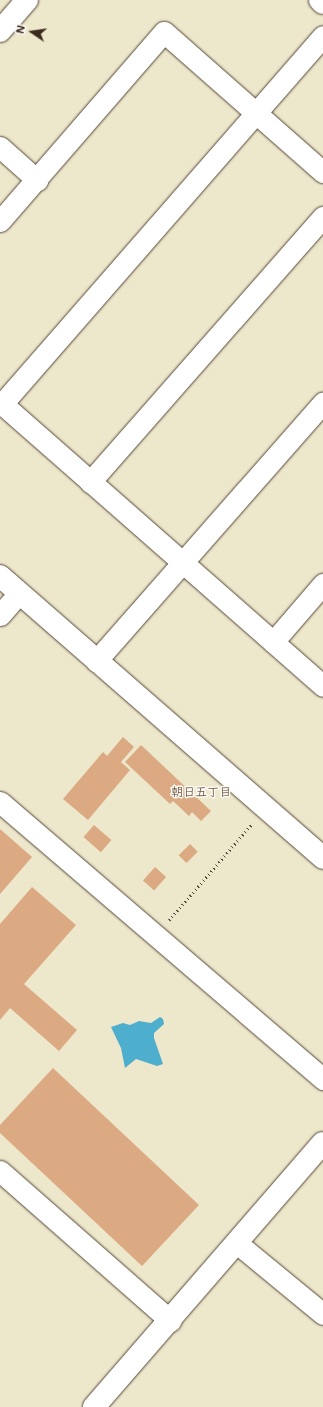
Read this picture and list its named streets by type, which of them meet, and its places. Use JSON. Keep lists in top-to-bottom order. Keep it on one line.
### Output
{"districts":["朝日五丁目"],"north":"left"}
